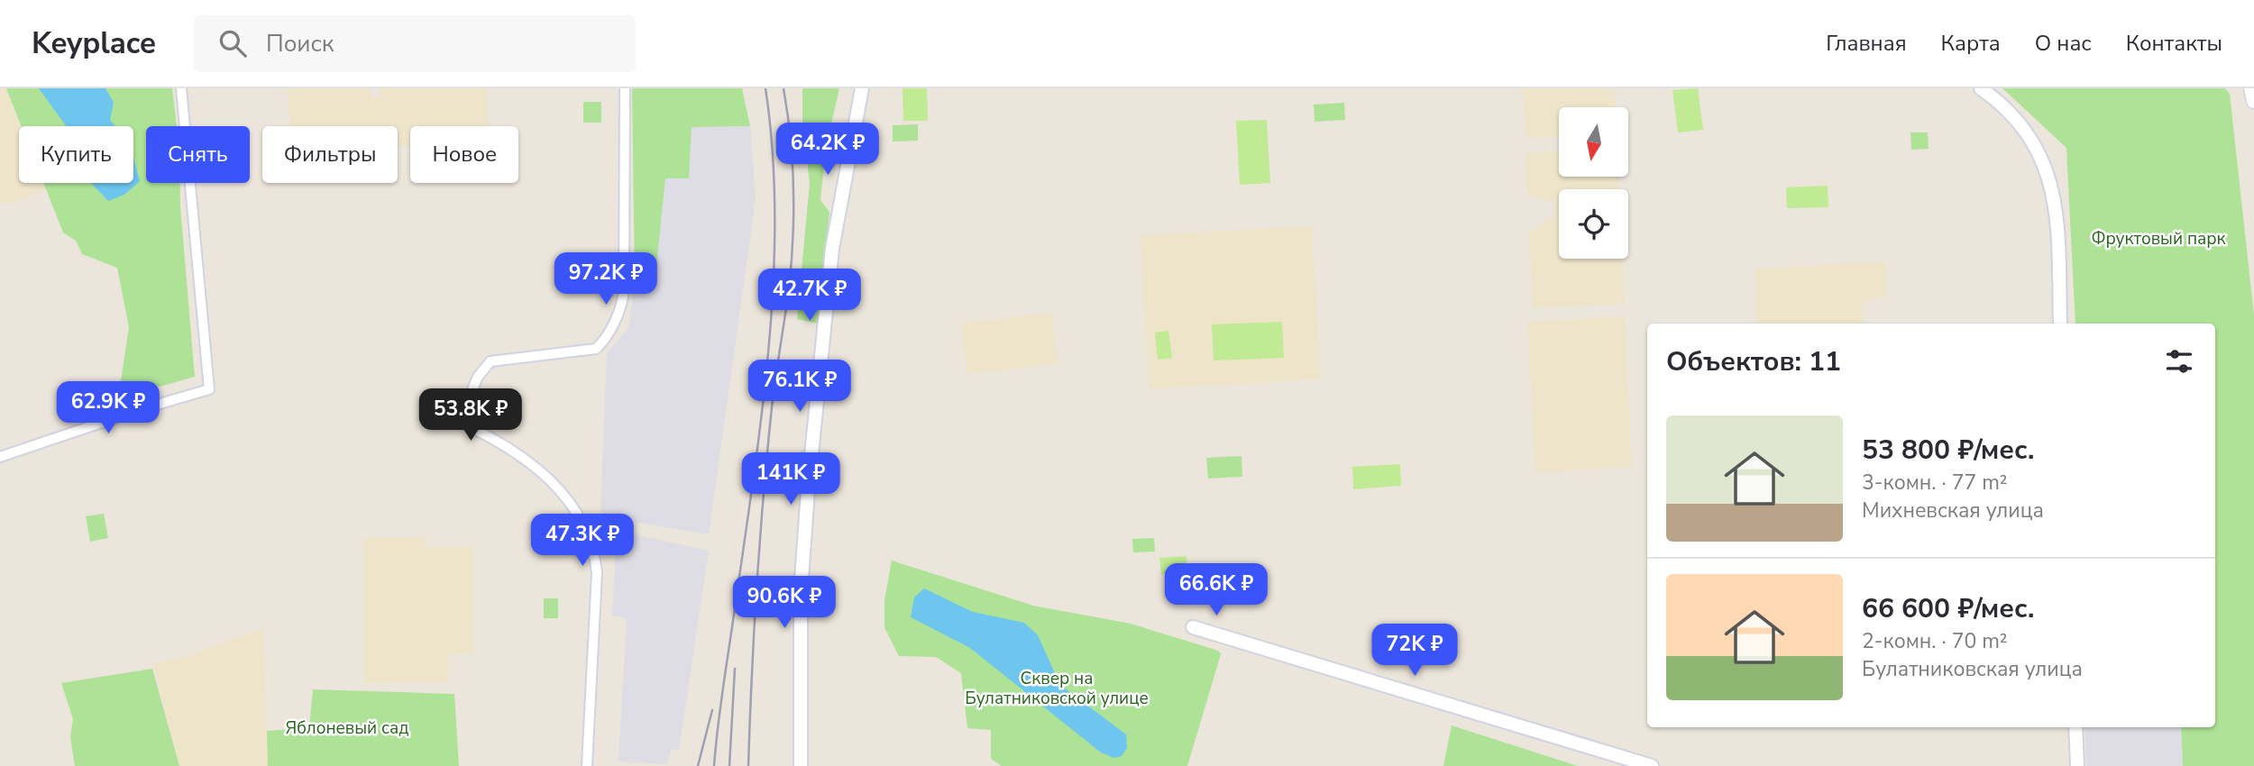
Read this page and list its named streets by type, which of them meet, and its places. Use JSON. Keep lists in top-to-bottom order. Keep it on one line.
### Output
{"parks":["Фруктовый парк","Сквер на Булатниковской улице","Яблоневый сад"],"north":"bottom","page":{"header":"Keyplace","search":"Поиск","nav":["Главная","Карта","О нас","Контакты"],"price":["64.2K ₽","97.2K ₽","42.7K ₽","76.1K ₽","62.9K ₽","53.8K ₽","141K ₽","47.3K ₽","66.6K ₽","90.6K ₽","72K ₽"],"chip":["Купить","Снять","Фильтры","Новое"],"heading":"Объектов: 11","list":[{"name":"53 800 ₽/мес.","note":"3-комн. · 77 m² · Михневская улица"},{"name":"66 600 ₽/мес.","note":"2-комн. · 70 m² · Булатниковская улица"}]}}
